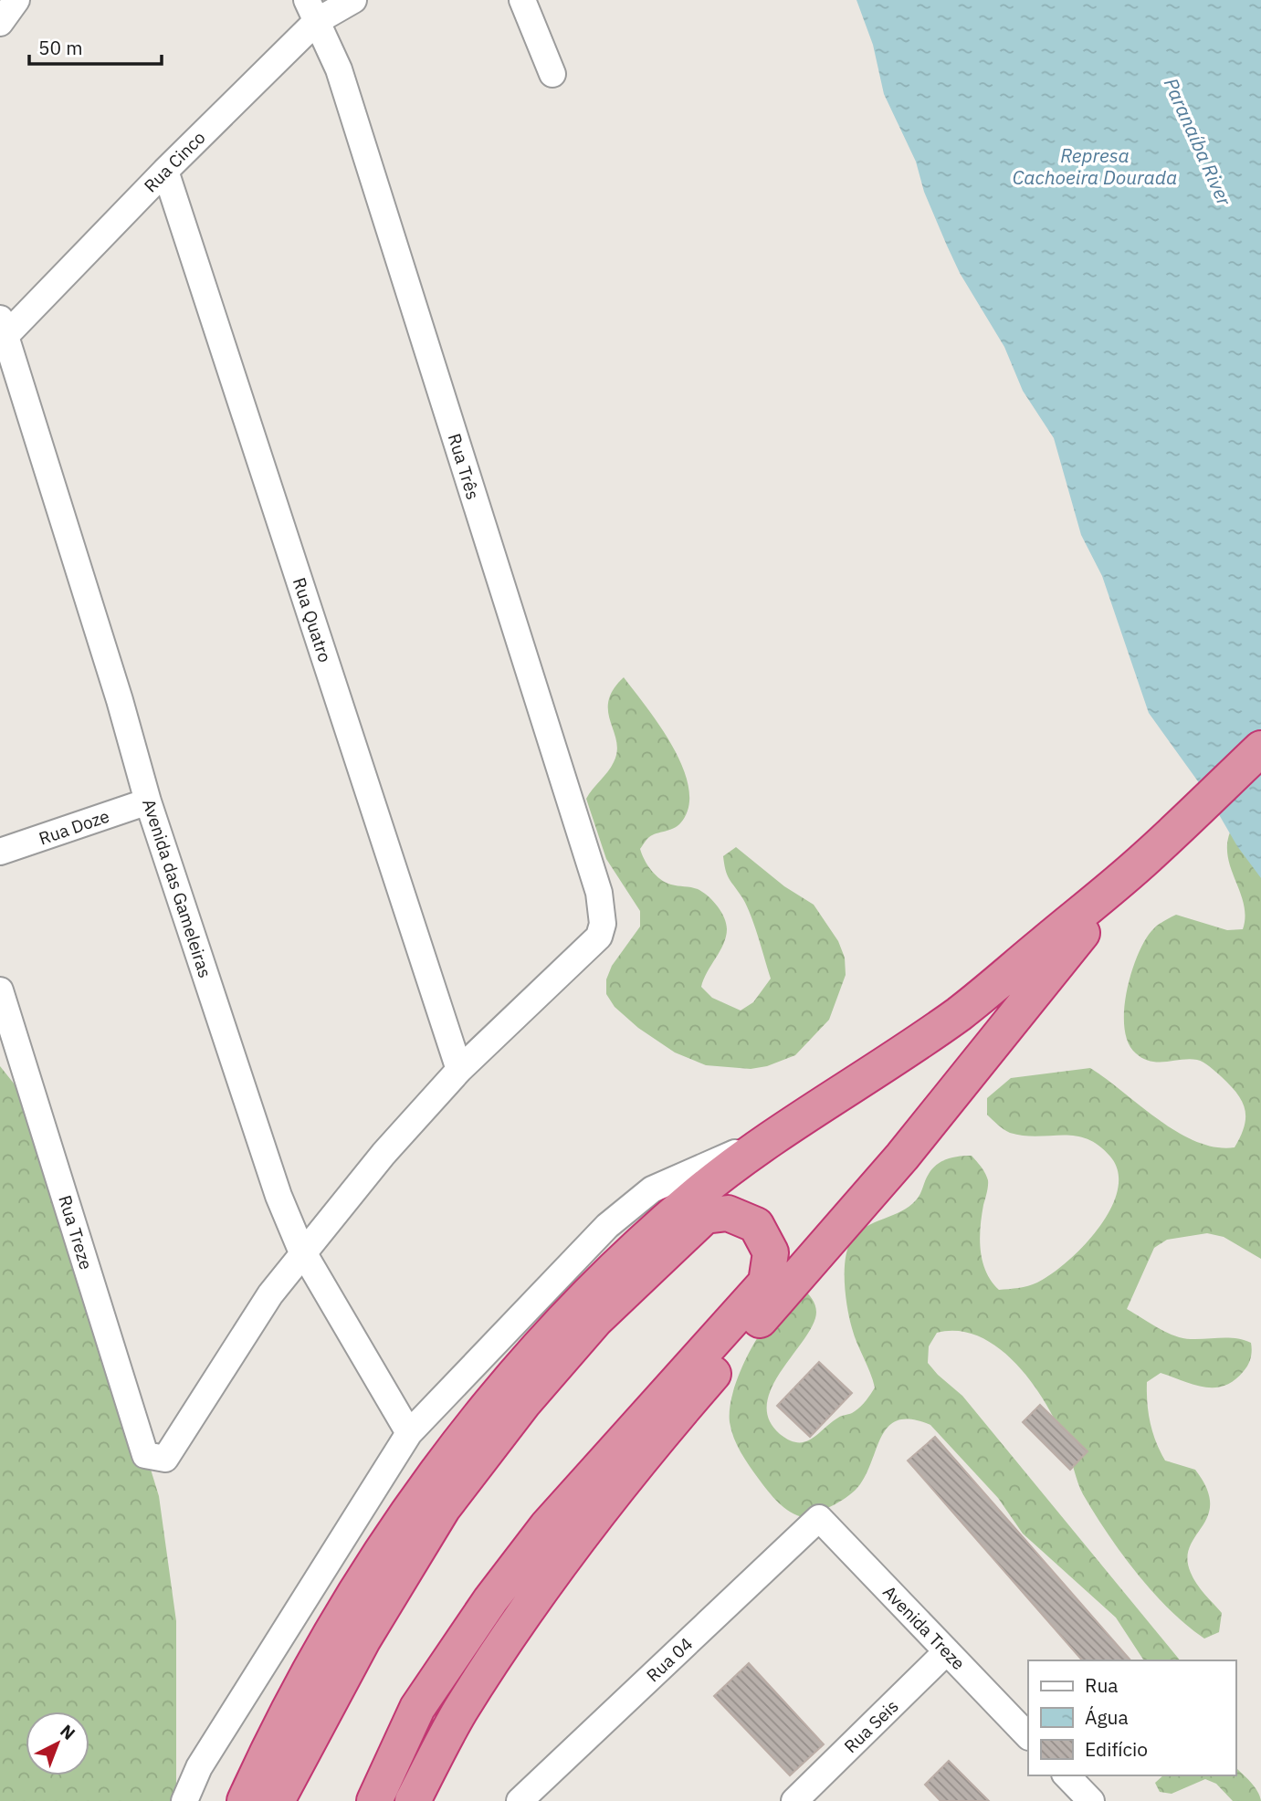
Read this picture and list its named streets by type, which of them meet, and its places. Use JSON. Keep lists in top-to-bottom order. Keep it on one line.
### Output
{"streets":{"street":["Rua Cinco","Rua Três","Rua Quatro","Rua Doze","Avenida das Gameleiras","Rua Treze","Avenida Treze","Rua 04","Rua Seis"]},"crossings":[["Rua Cinco","Rua Três"],["Rua Cinco","Rua Quatro"],["Rua Cinco","Avenida das Gameleiras"],["Rua Três","Rua Quatro"],["Rua Doze","Avenida das Gameleiras"],["Avenida das Gameleiras","Rua Treze"],["Avenida Treze","Rua 04"],["Avenida Treze","Rua Seis"]],"water":["Paranaíba River","Represa Cachoeira Dourada"],"legend":["Rua","Água","Edifício"],"scale_bar":"50 m","north":"top right"}
